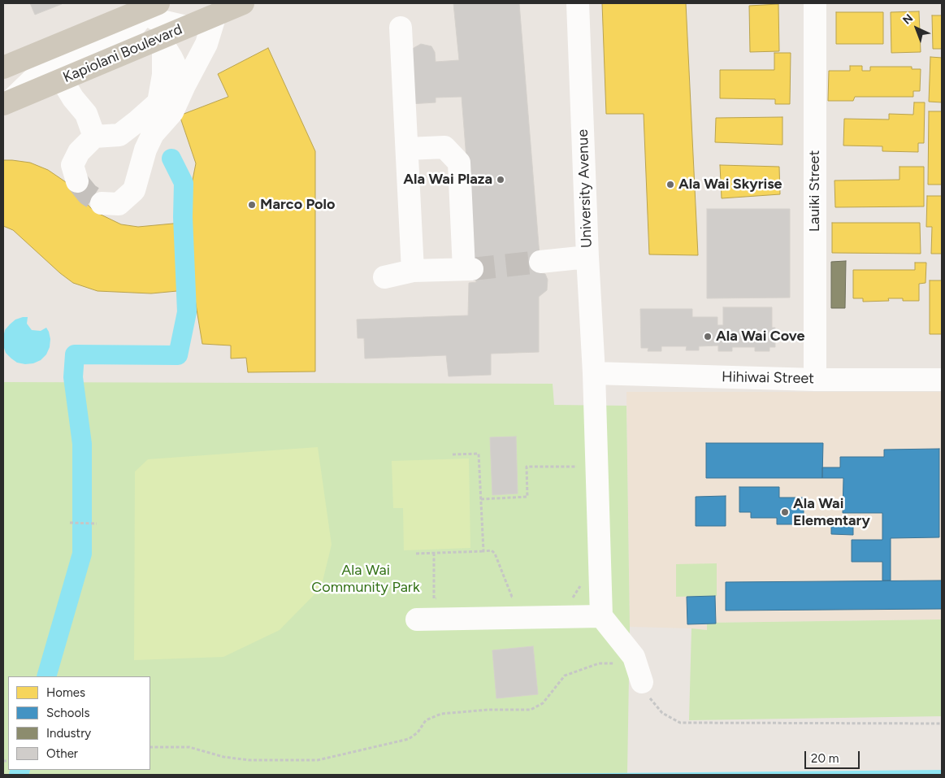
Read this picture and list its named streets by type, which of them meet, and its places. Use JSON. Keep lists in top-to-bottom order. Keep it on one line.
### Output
{"streets":{"main road":["Kapiolani Boulevard"],"street":["University Avenue","Lauiki Street","Hihiwai Street"]},"crossings":[["University Avenue","Hihiwai Street"],["Lauiki Street","Hihiwai Street"]],"parks":["Ala Wai Community Park"],"places":["Ala Wai Plaza","Ala Wai Skyrise","Marco Polo","Ala Wai Cove","Ala Wai Elementary"],"legend":["Homes","Schools","Industry","Other"],"scale_bar":"20 m","north":"top left"}
